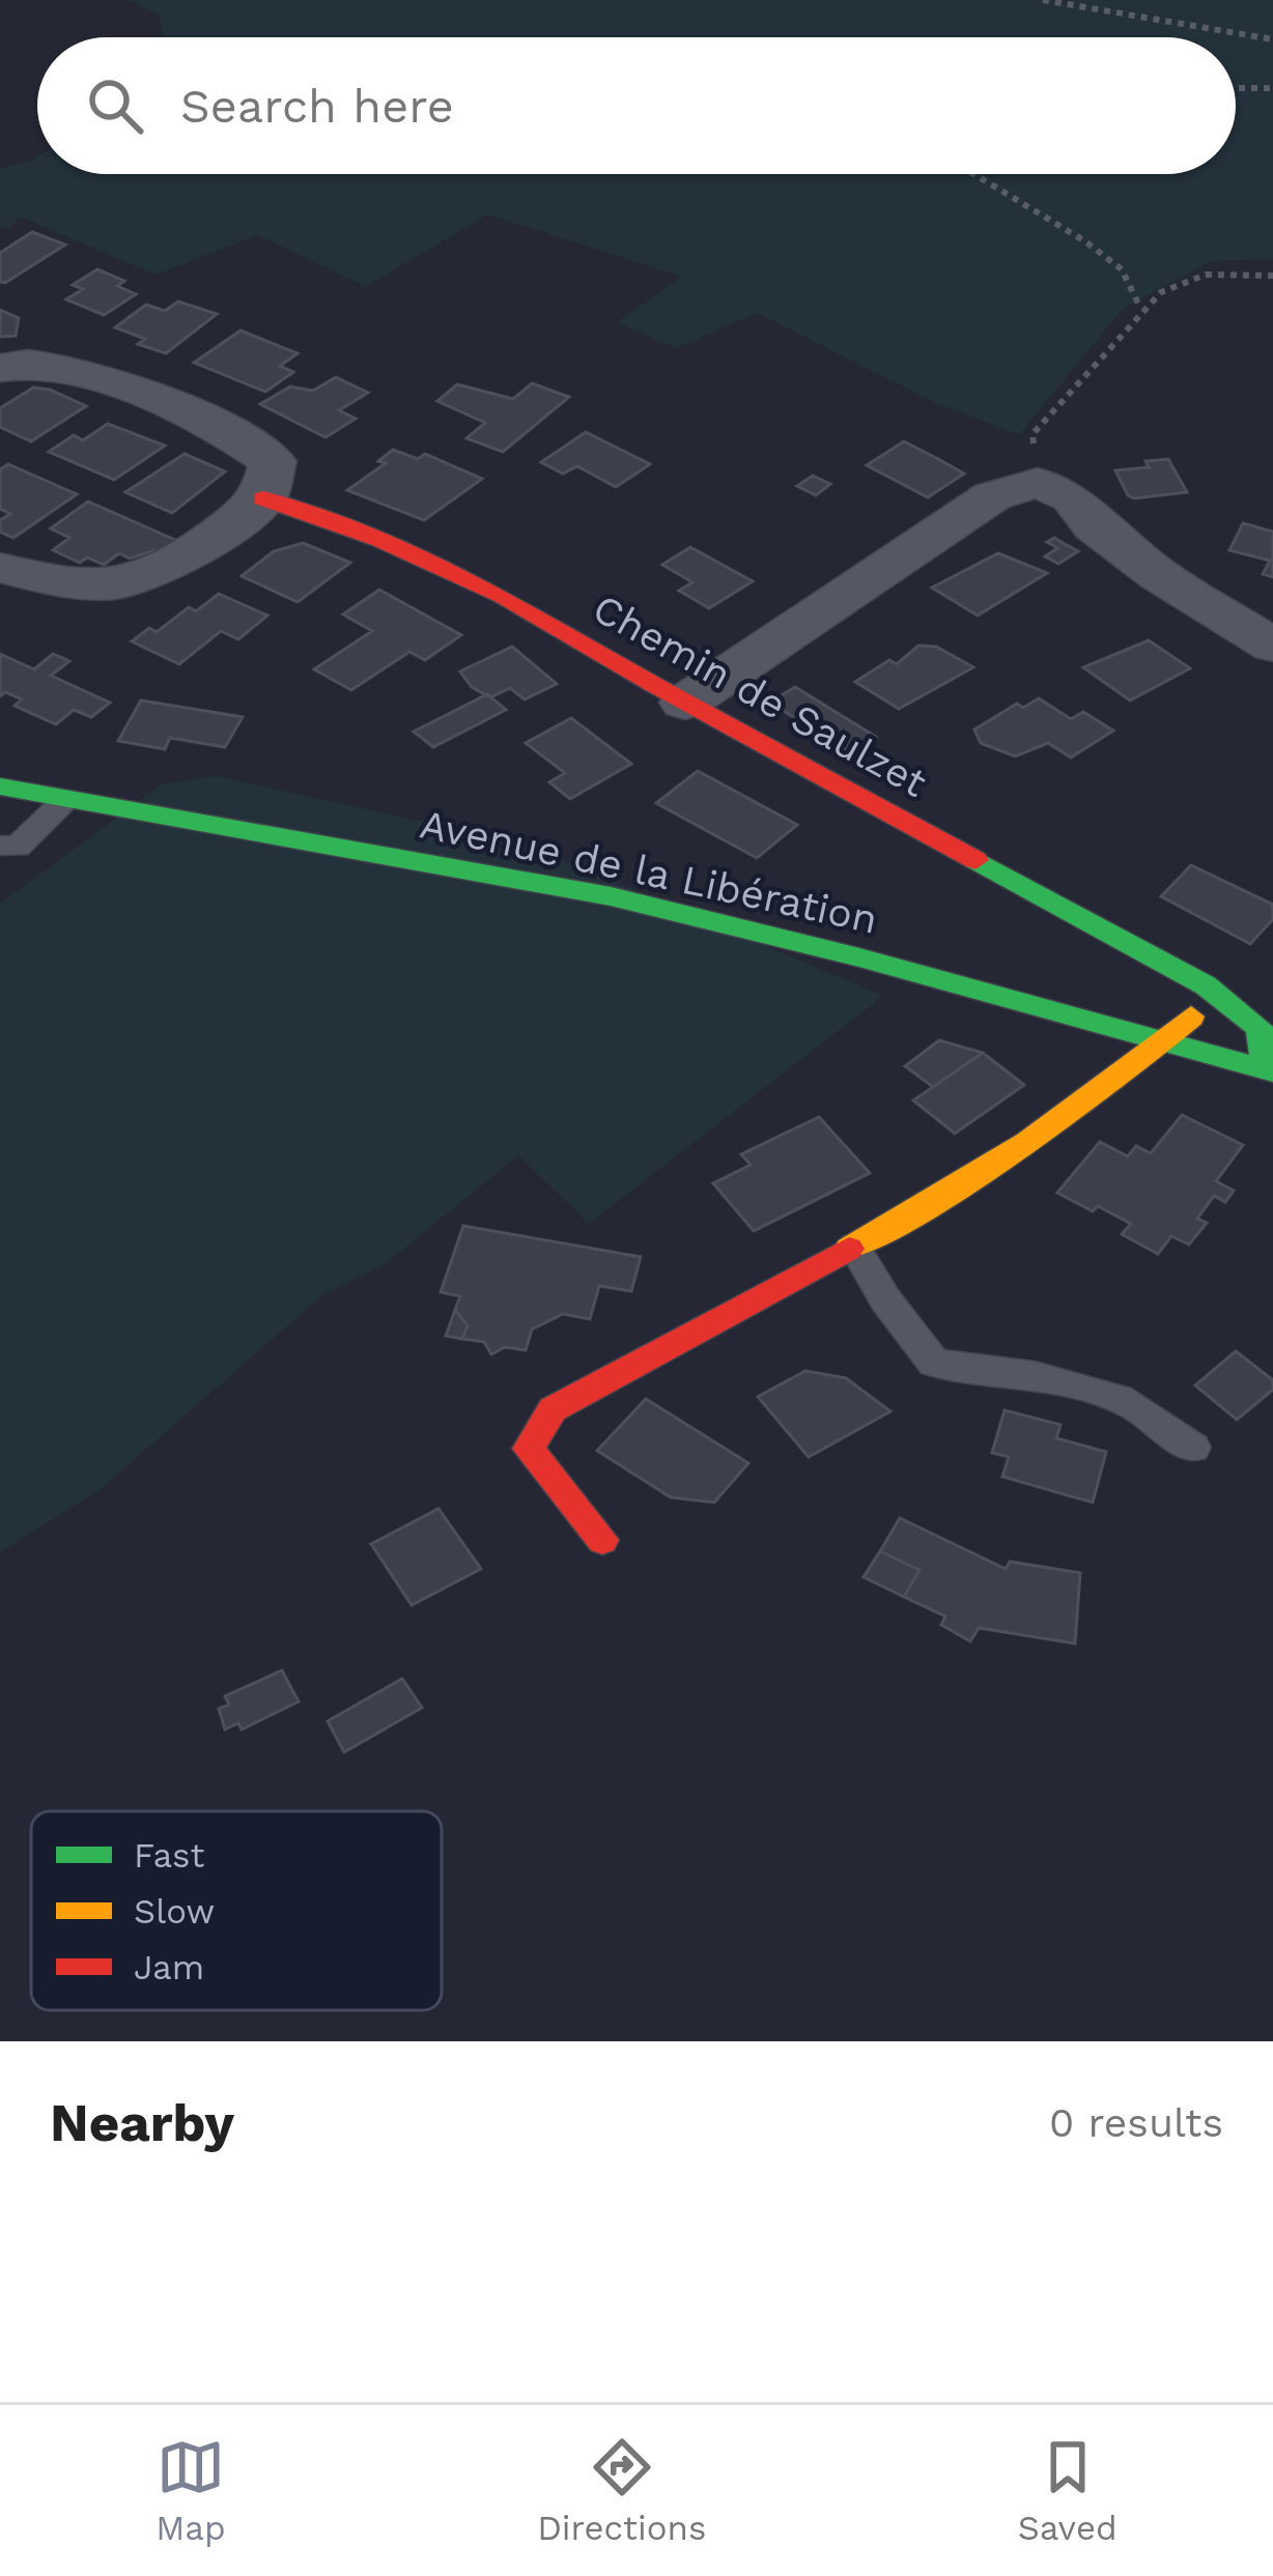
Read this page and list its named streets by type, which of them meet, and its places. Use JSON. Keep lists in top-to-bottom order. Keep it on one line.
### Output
{"streets":{"street":["Chemin de Saulzet","Avenue de la Libération"]},"crossings":[["Chemin de Saulzet","Avenue de la Libération"]],"legend":["Fast","Slow","Jam"],"page":{"search":"Search here","heading":["Nearby","0 results"],"nav":["Map","Directions","Saved"]}}
